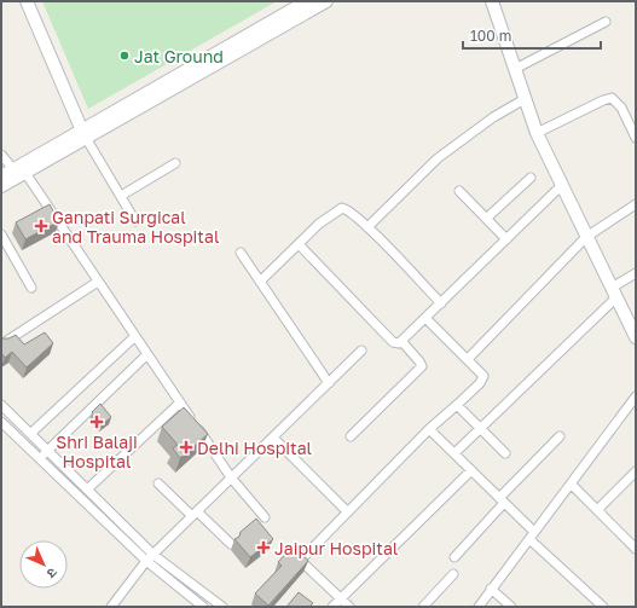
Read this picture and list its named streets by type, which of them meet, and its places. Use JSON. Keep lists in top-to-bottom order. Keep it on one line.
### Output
{"places":{"other":["Jat Ground"],"health":["Ganpati Surgical and Trauma Hospital","Shri Balaji Hospital","Delhi Hospital","Jaipur Hospital"]},"scale_bar":"100 m","north":"bottom right"}
